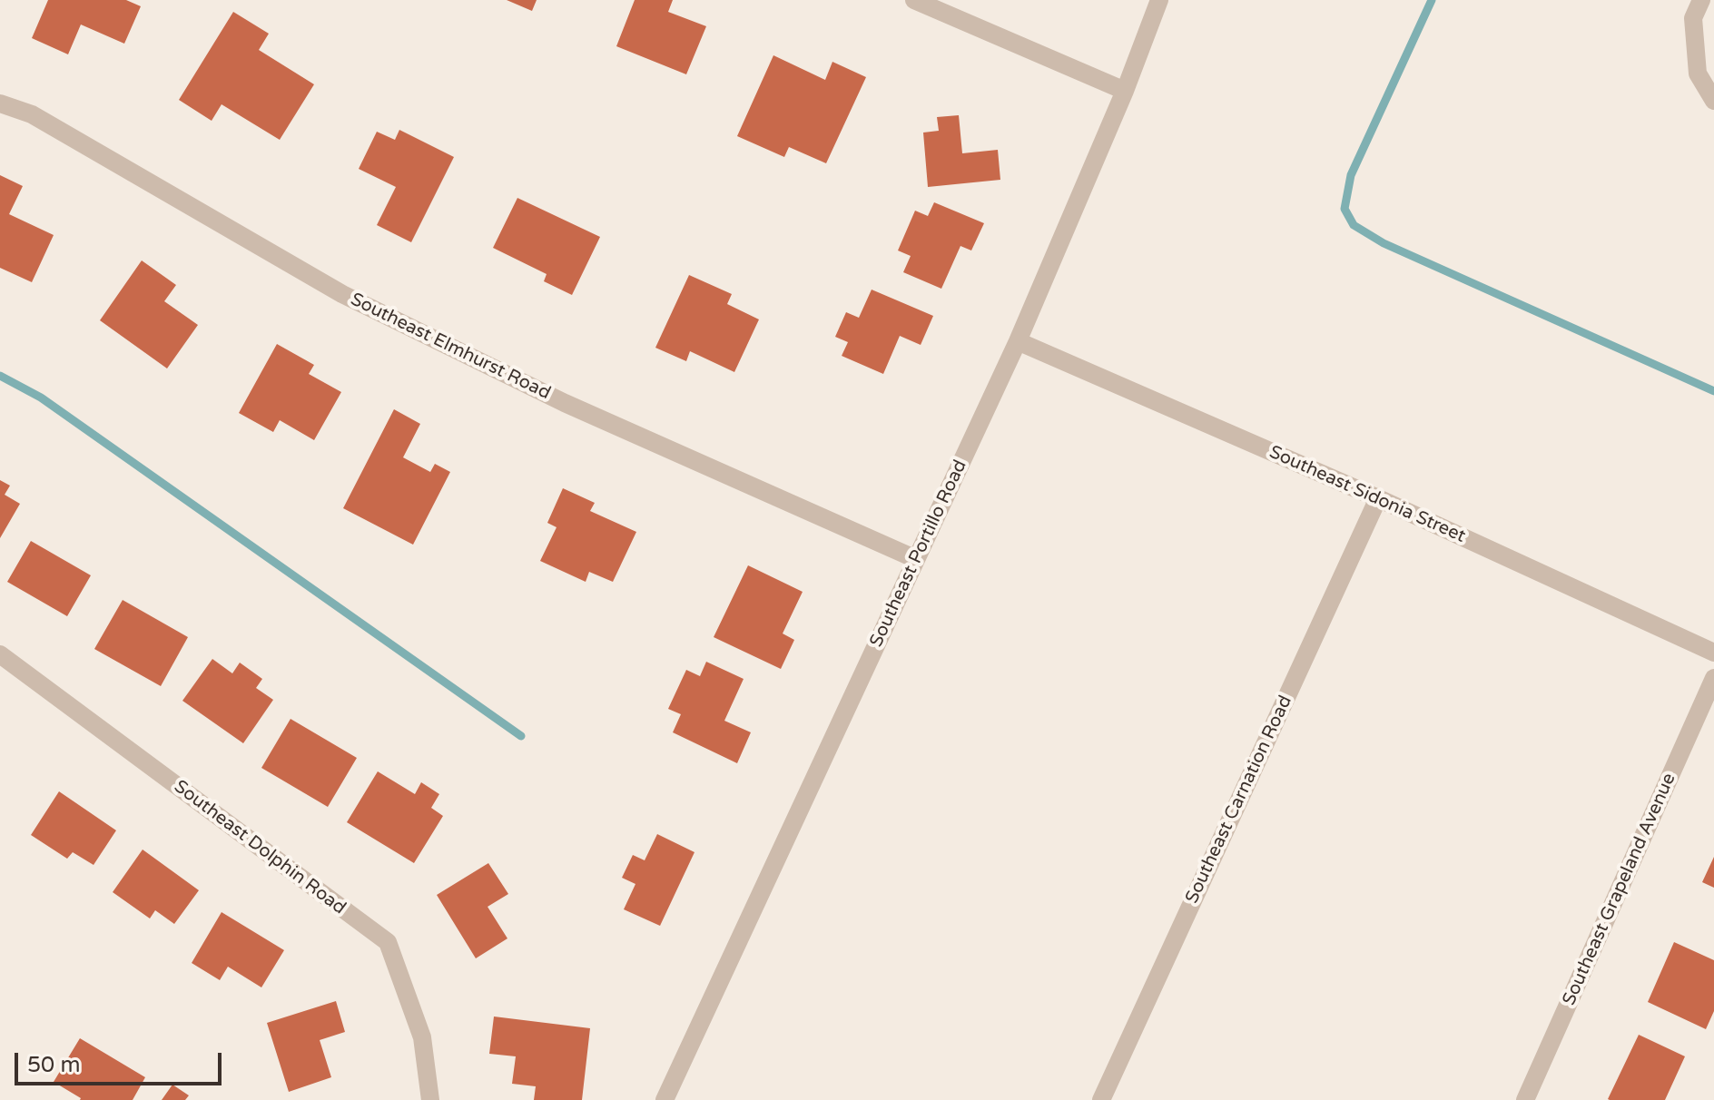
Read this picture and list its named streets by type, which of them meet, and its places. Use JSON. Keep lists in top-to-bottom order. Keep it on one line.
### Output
{"streets":{"street":["Southeast Elmhurst Road","Southeast Sidonia Street","Southeast Portillo Road","Southeast Carnation Road","Southeast Dolphin Road","Southeast Grapeland Avenue"]},"crossings":[["Southeast Elmhurst Road","Southeast Portillo Road"],["Southeast Sidonia Street","Southeast Portillo Road"],["Southeast Sidonia Street","Southeast Carnation Road"]],"scale_bar":"50 m"}
